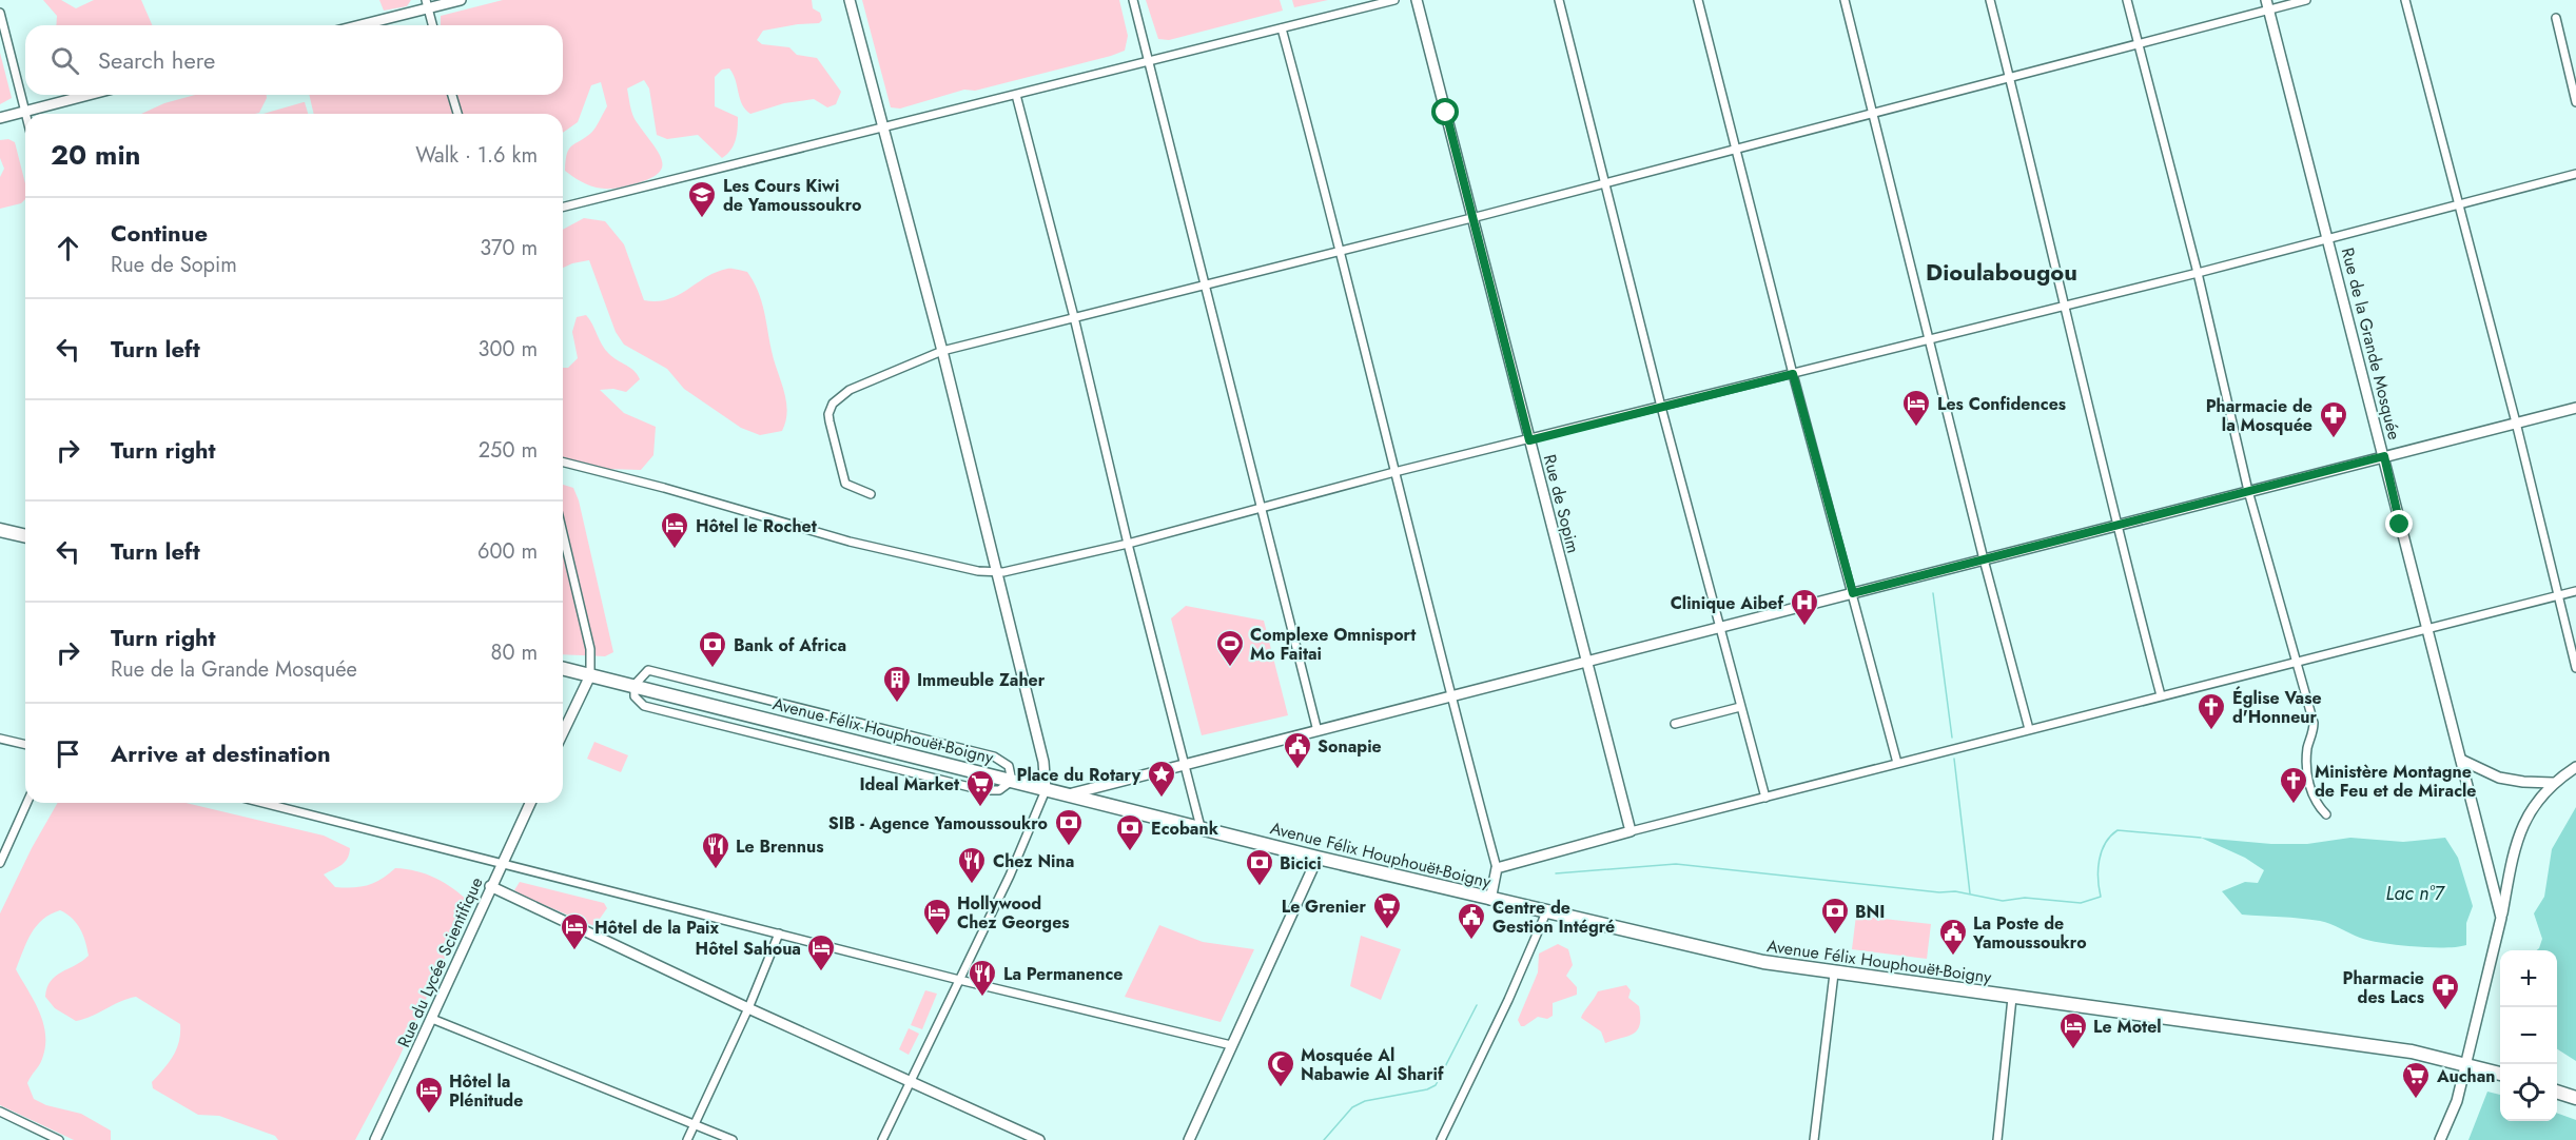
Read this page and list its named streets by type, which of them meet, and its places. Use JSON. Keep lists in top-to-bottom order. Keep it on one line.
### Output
{"streets":{"highway":["Avenue Félix Houphouët-Boigny"],"street":["Rue de la Grande Mosquée","Rue de Sopim","Rue du Lycée Scientifique"]},"crossings":[["Rue de la Grande Mosquée","Avenue Félix Houphouët-Boigny"]],"districts":["Dioulabougou"],"water":["Lac n°7"],"places":{"school or university":["Les Cours Kiwi de Yamoussoukro"],"hotel":["Les Confidences","Hôtel le Rochet","Hollywood Chez Georges","Hôtel de la Paix","Hôtel Sahoua","Le Motel","Hôtel la Plénitude"],"pharmacy":["Pharmacie de la Mosquée","Pharmacie des Lacs"],"hospital":["Clinique Aibef"],"sports":["Complexe Omnisport Mo Faitai"],"bank":["Bank of Africa","SIB - Agence Yamoussoukro","Ecobank","Bicici","BNI"],"building":["Immeuble Zaher"],"church":["Église Vase d'Honneur","Ministère Montagne de Feu et de Miracle"],"public building":["Sonapie","Centre de Gestion Intégré","La Poste de Yamoussoukro"],"place":["Place du Rotary"],"supermarket":["Ideal Market","Le Grenier","Auchan"],"restaurant":["Le Brennus","Chez Nina","La Permanence"],"mosque":["Mosquée Al Nabawie Al Sharif"]},"page":{"search":"Search here","heading":["20 min","Walk · 1.6 km"],"list":[["Continue","Rue de Sopim","370 m"],["Turn left","300 m"],["Turn right","250 m"],["Turn left","600 m"],["Turn right","Rue de la Grande Mosquée","80 m"],"Arrive at destination"],"map_buttons":["+","−"]}}
